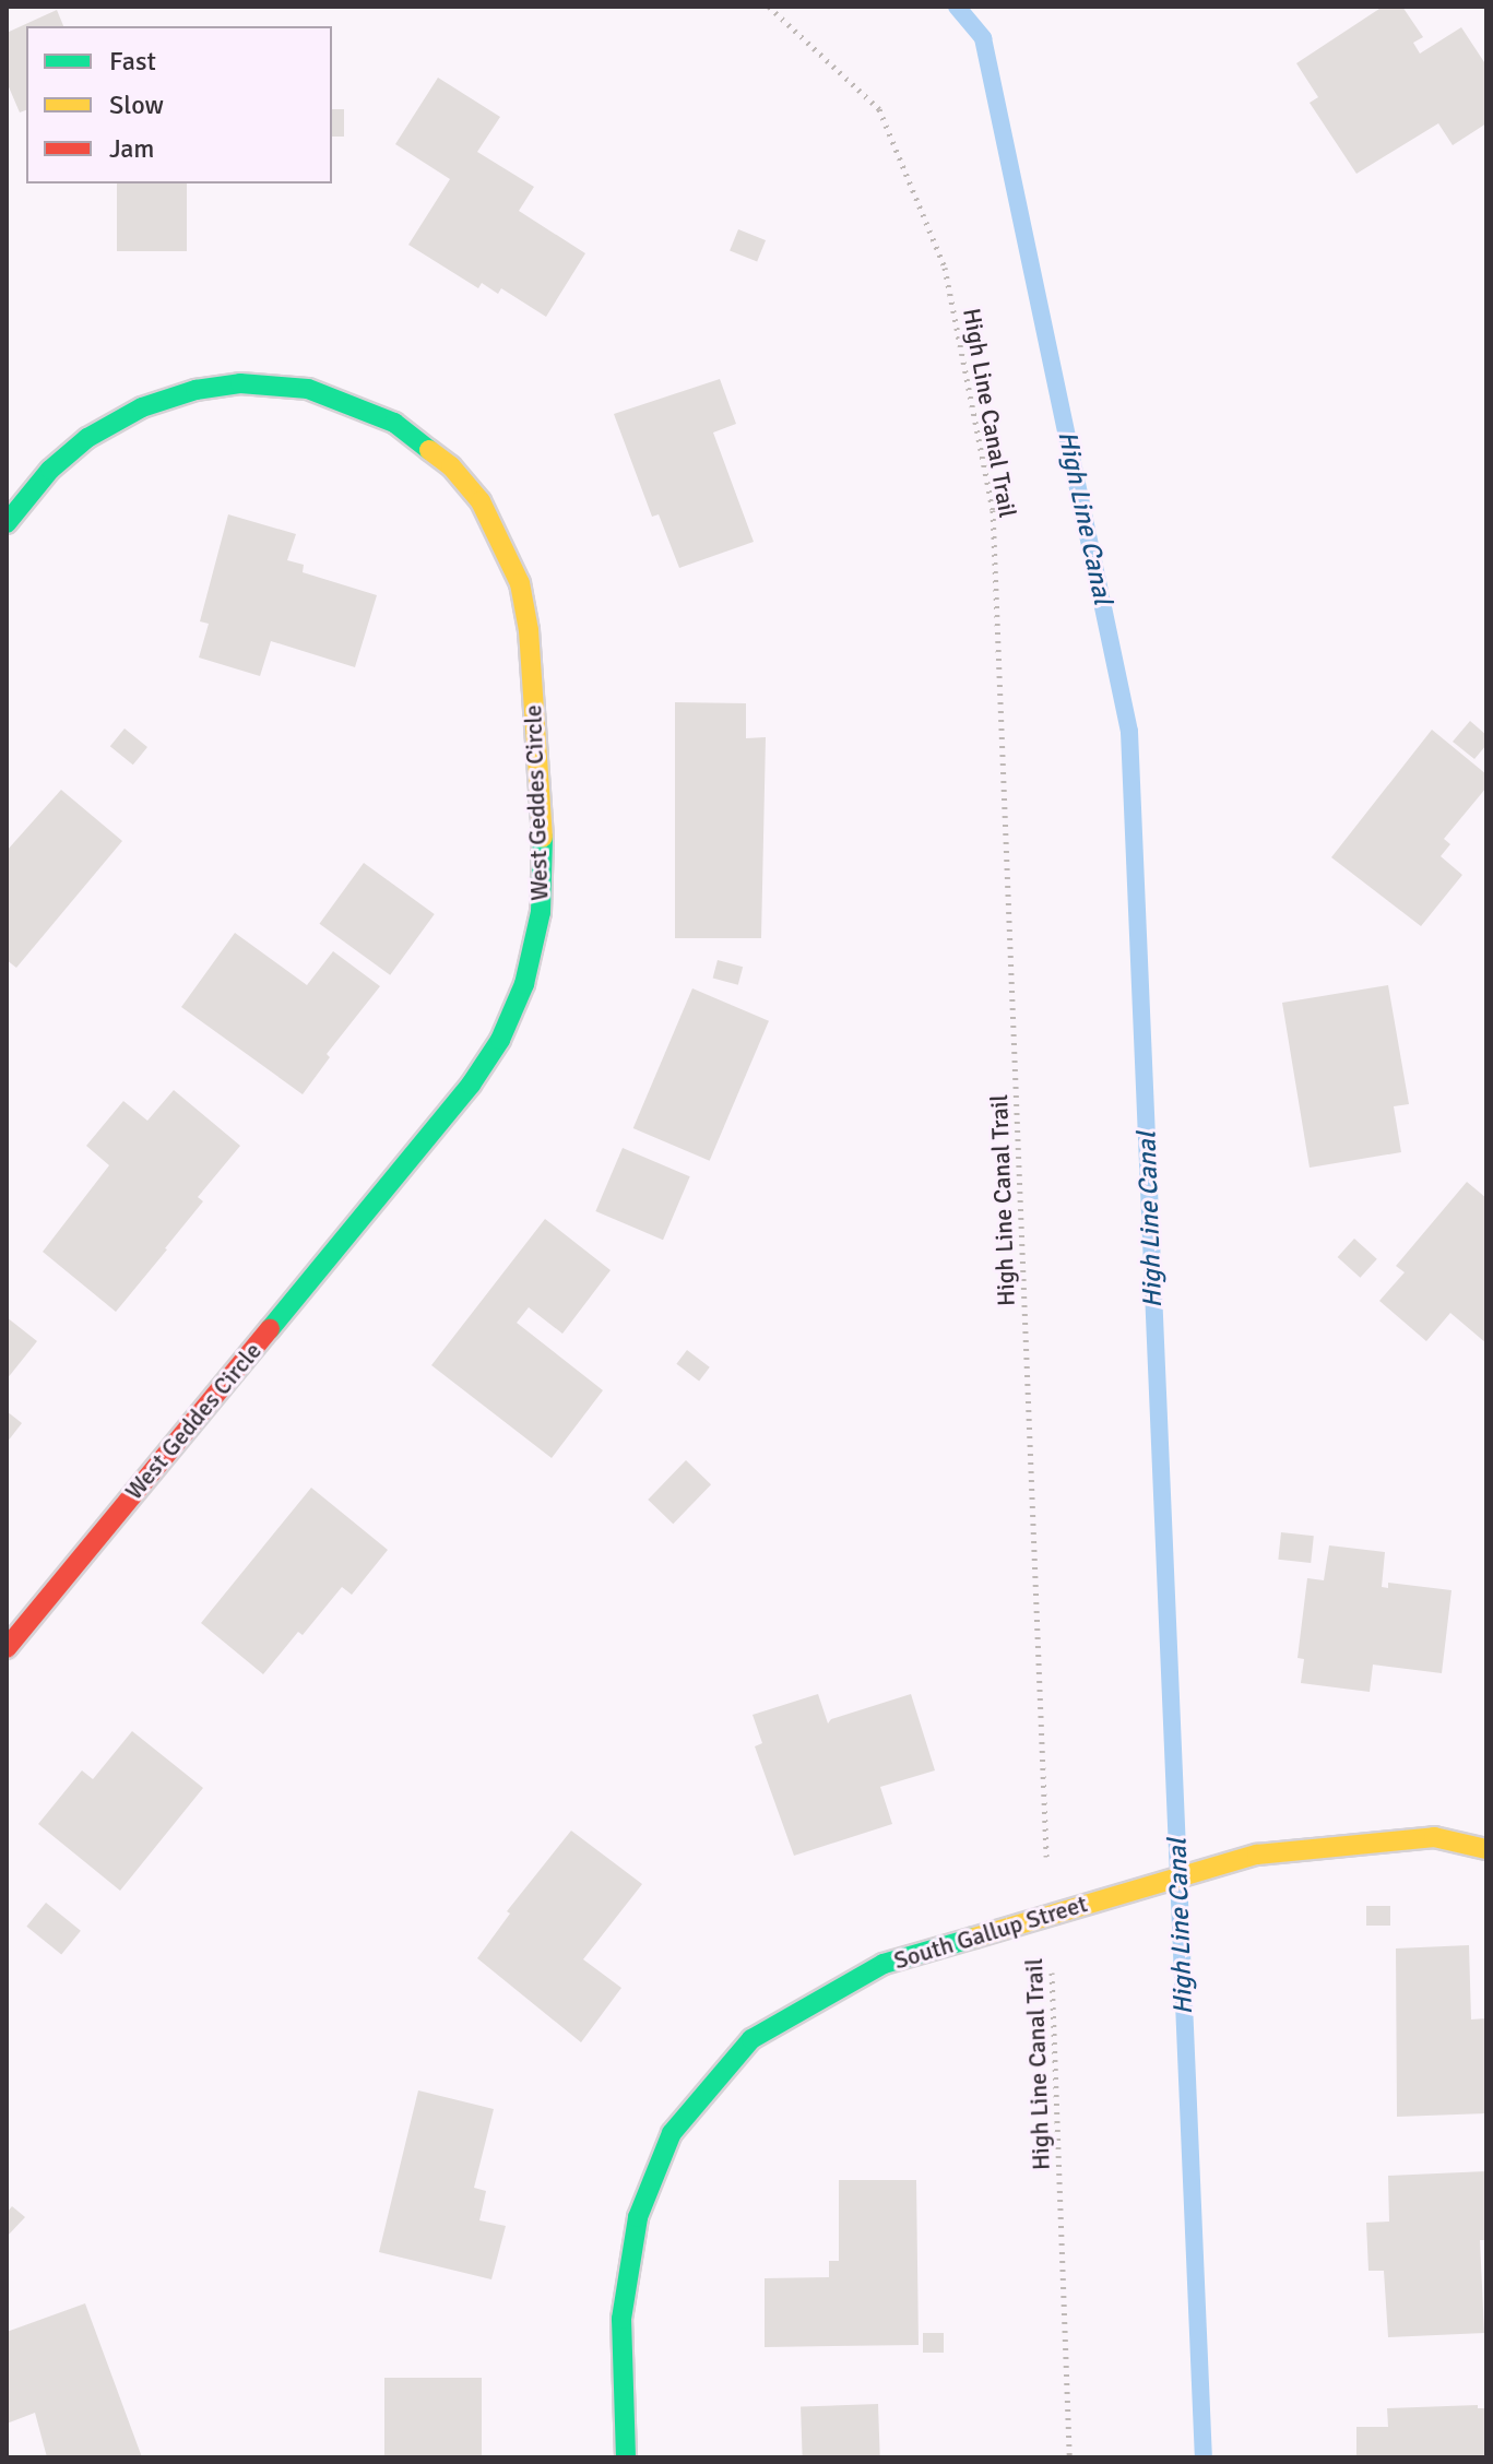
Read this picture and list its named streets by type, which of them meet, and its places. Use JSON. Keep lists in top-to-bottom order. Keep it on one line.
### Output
{"streets":{"street":["West Geddes Circle","South Gallup Street"],"path":["High Line Canal Trail"]},"crossings":[["High Line Canal Trail","South Gallup Street"]],"water":["High Line Canal"],"legend":["Fast","Slow","Jam"]}
